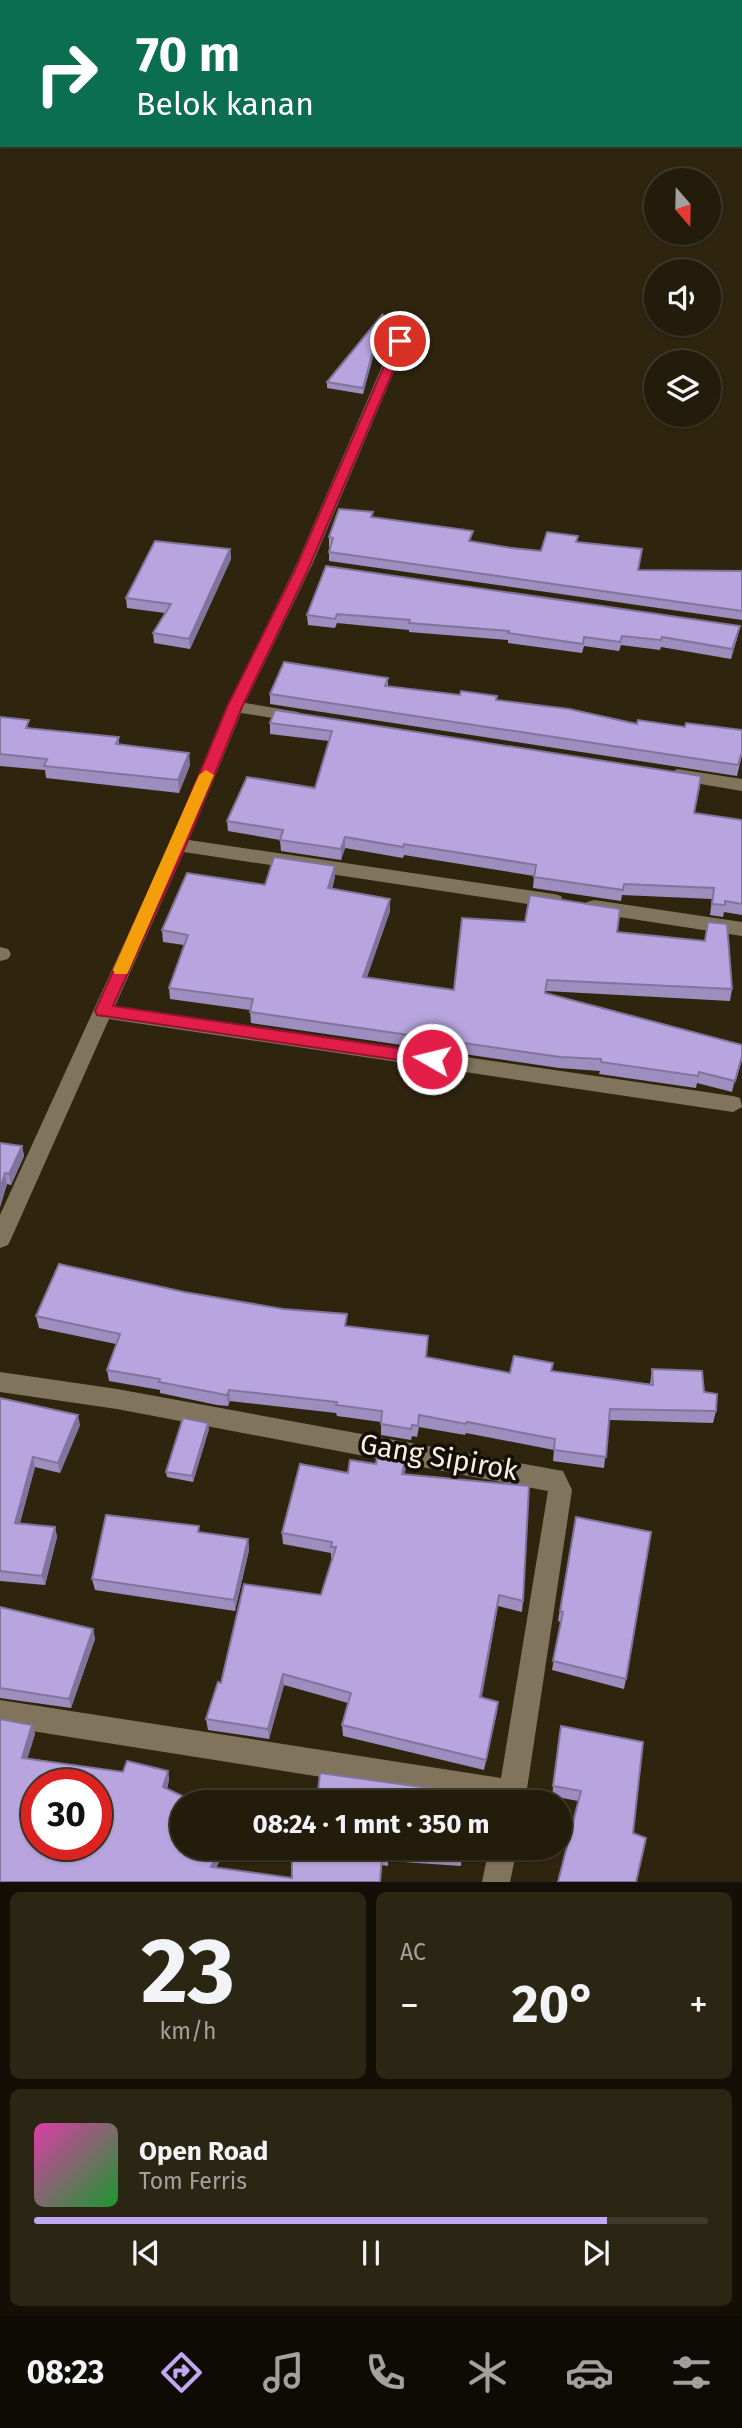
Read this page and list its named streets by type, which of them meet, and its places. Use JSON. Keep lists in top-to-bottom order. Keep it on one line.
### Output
{"streets":{"street":["Gang Sipirok"]},"north":"bottom","page":{"turn":["70 m","Belok kanan"],"limit":"30","trip":"08:24 · 1 mnt · 350 m","tile":[["23","km/h"],"AC"],"heat":["−","20°","+"],"song":["Open Road","Tom Ferris"],"tabs":"08:23"}}
